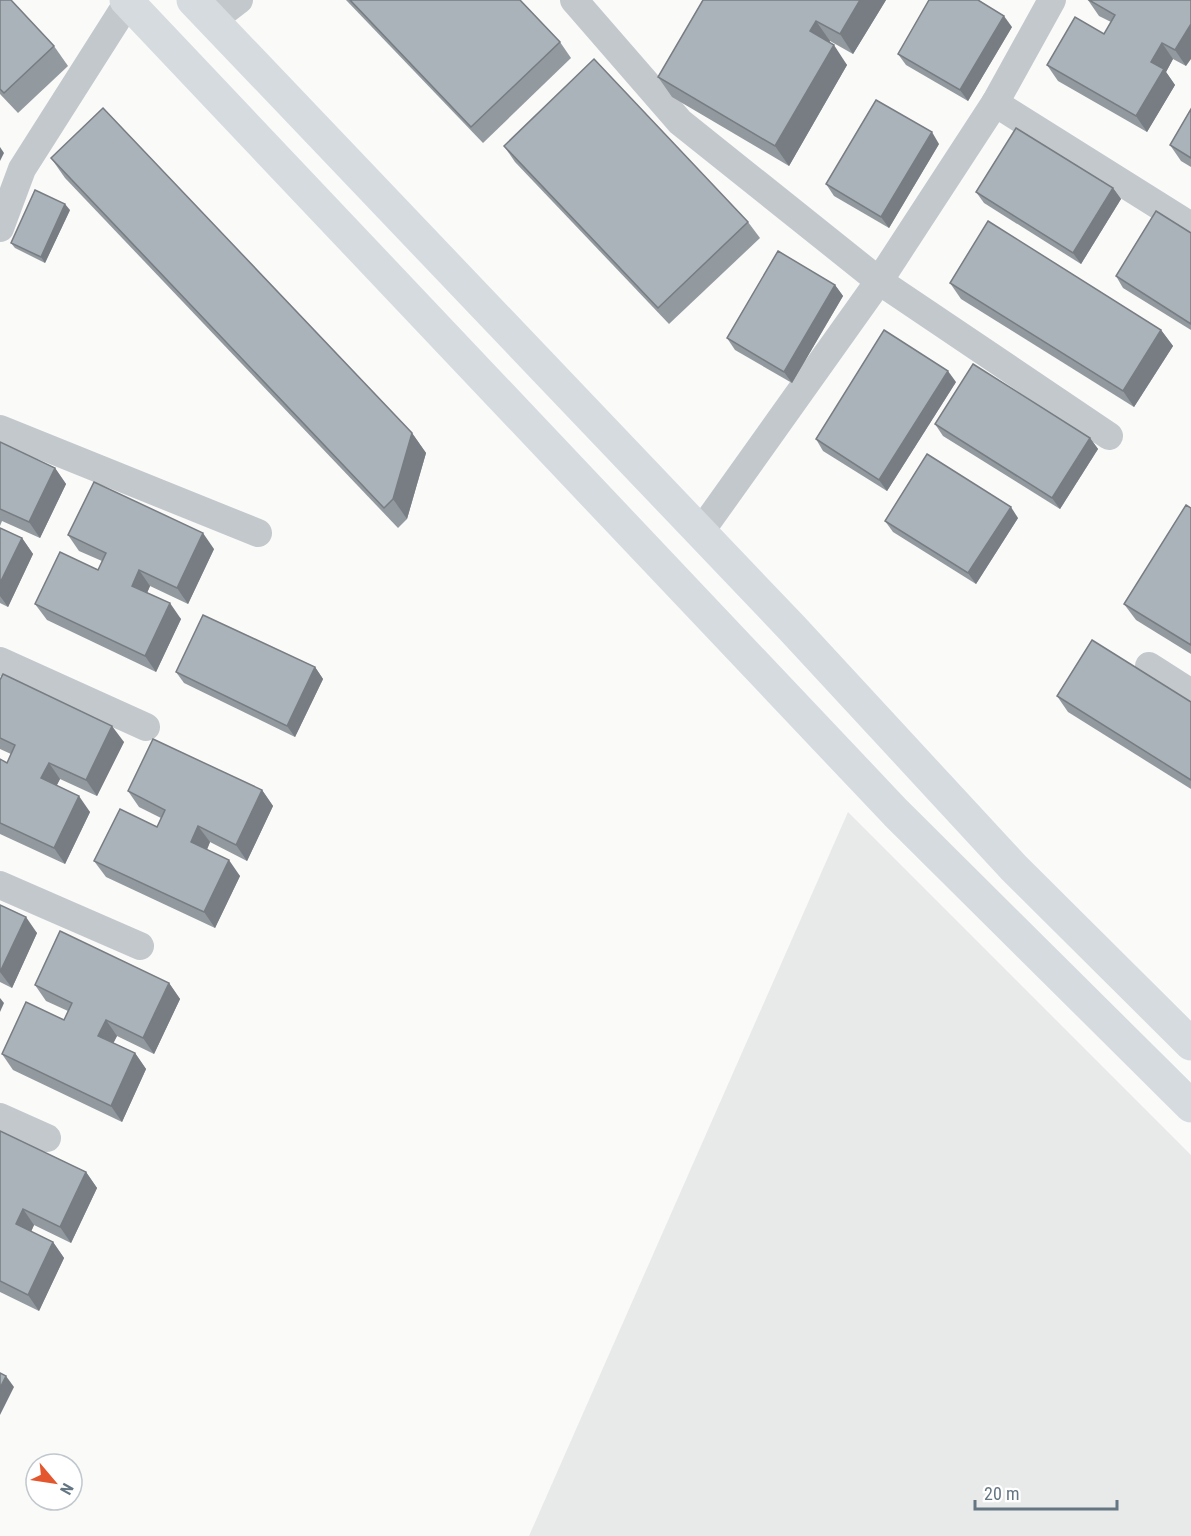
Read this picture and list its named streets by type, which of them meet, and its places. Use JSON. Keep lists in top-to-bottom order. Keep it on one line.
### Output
{"scale_bar":"20 m","north":"bottom right"}
